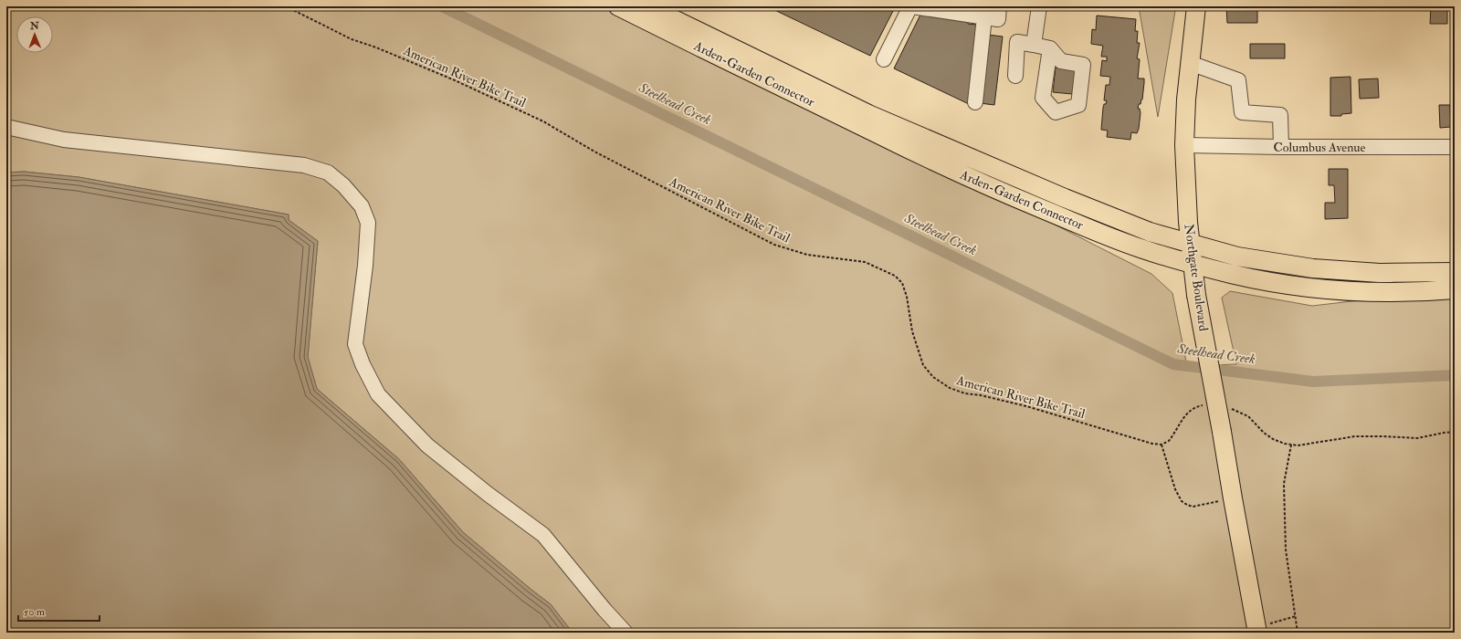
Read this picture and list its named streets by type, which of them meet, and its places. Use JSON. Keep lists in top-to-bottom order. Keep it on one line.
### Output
{"streets":{"main road":["Arden-Garden Connector","Northgate Boulevard"],"street":["Columbus Avenue"],"path":["American River Bike Trail"]},"crossings":[["Arden-Garden Connector","Northgate Boulevard"],["Columbus Avenue","Northgate Boulevard"]],"water":["Steelhead Creek"],"scale_bar":"50 m","north":"top"}
